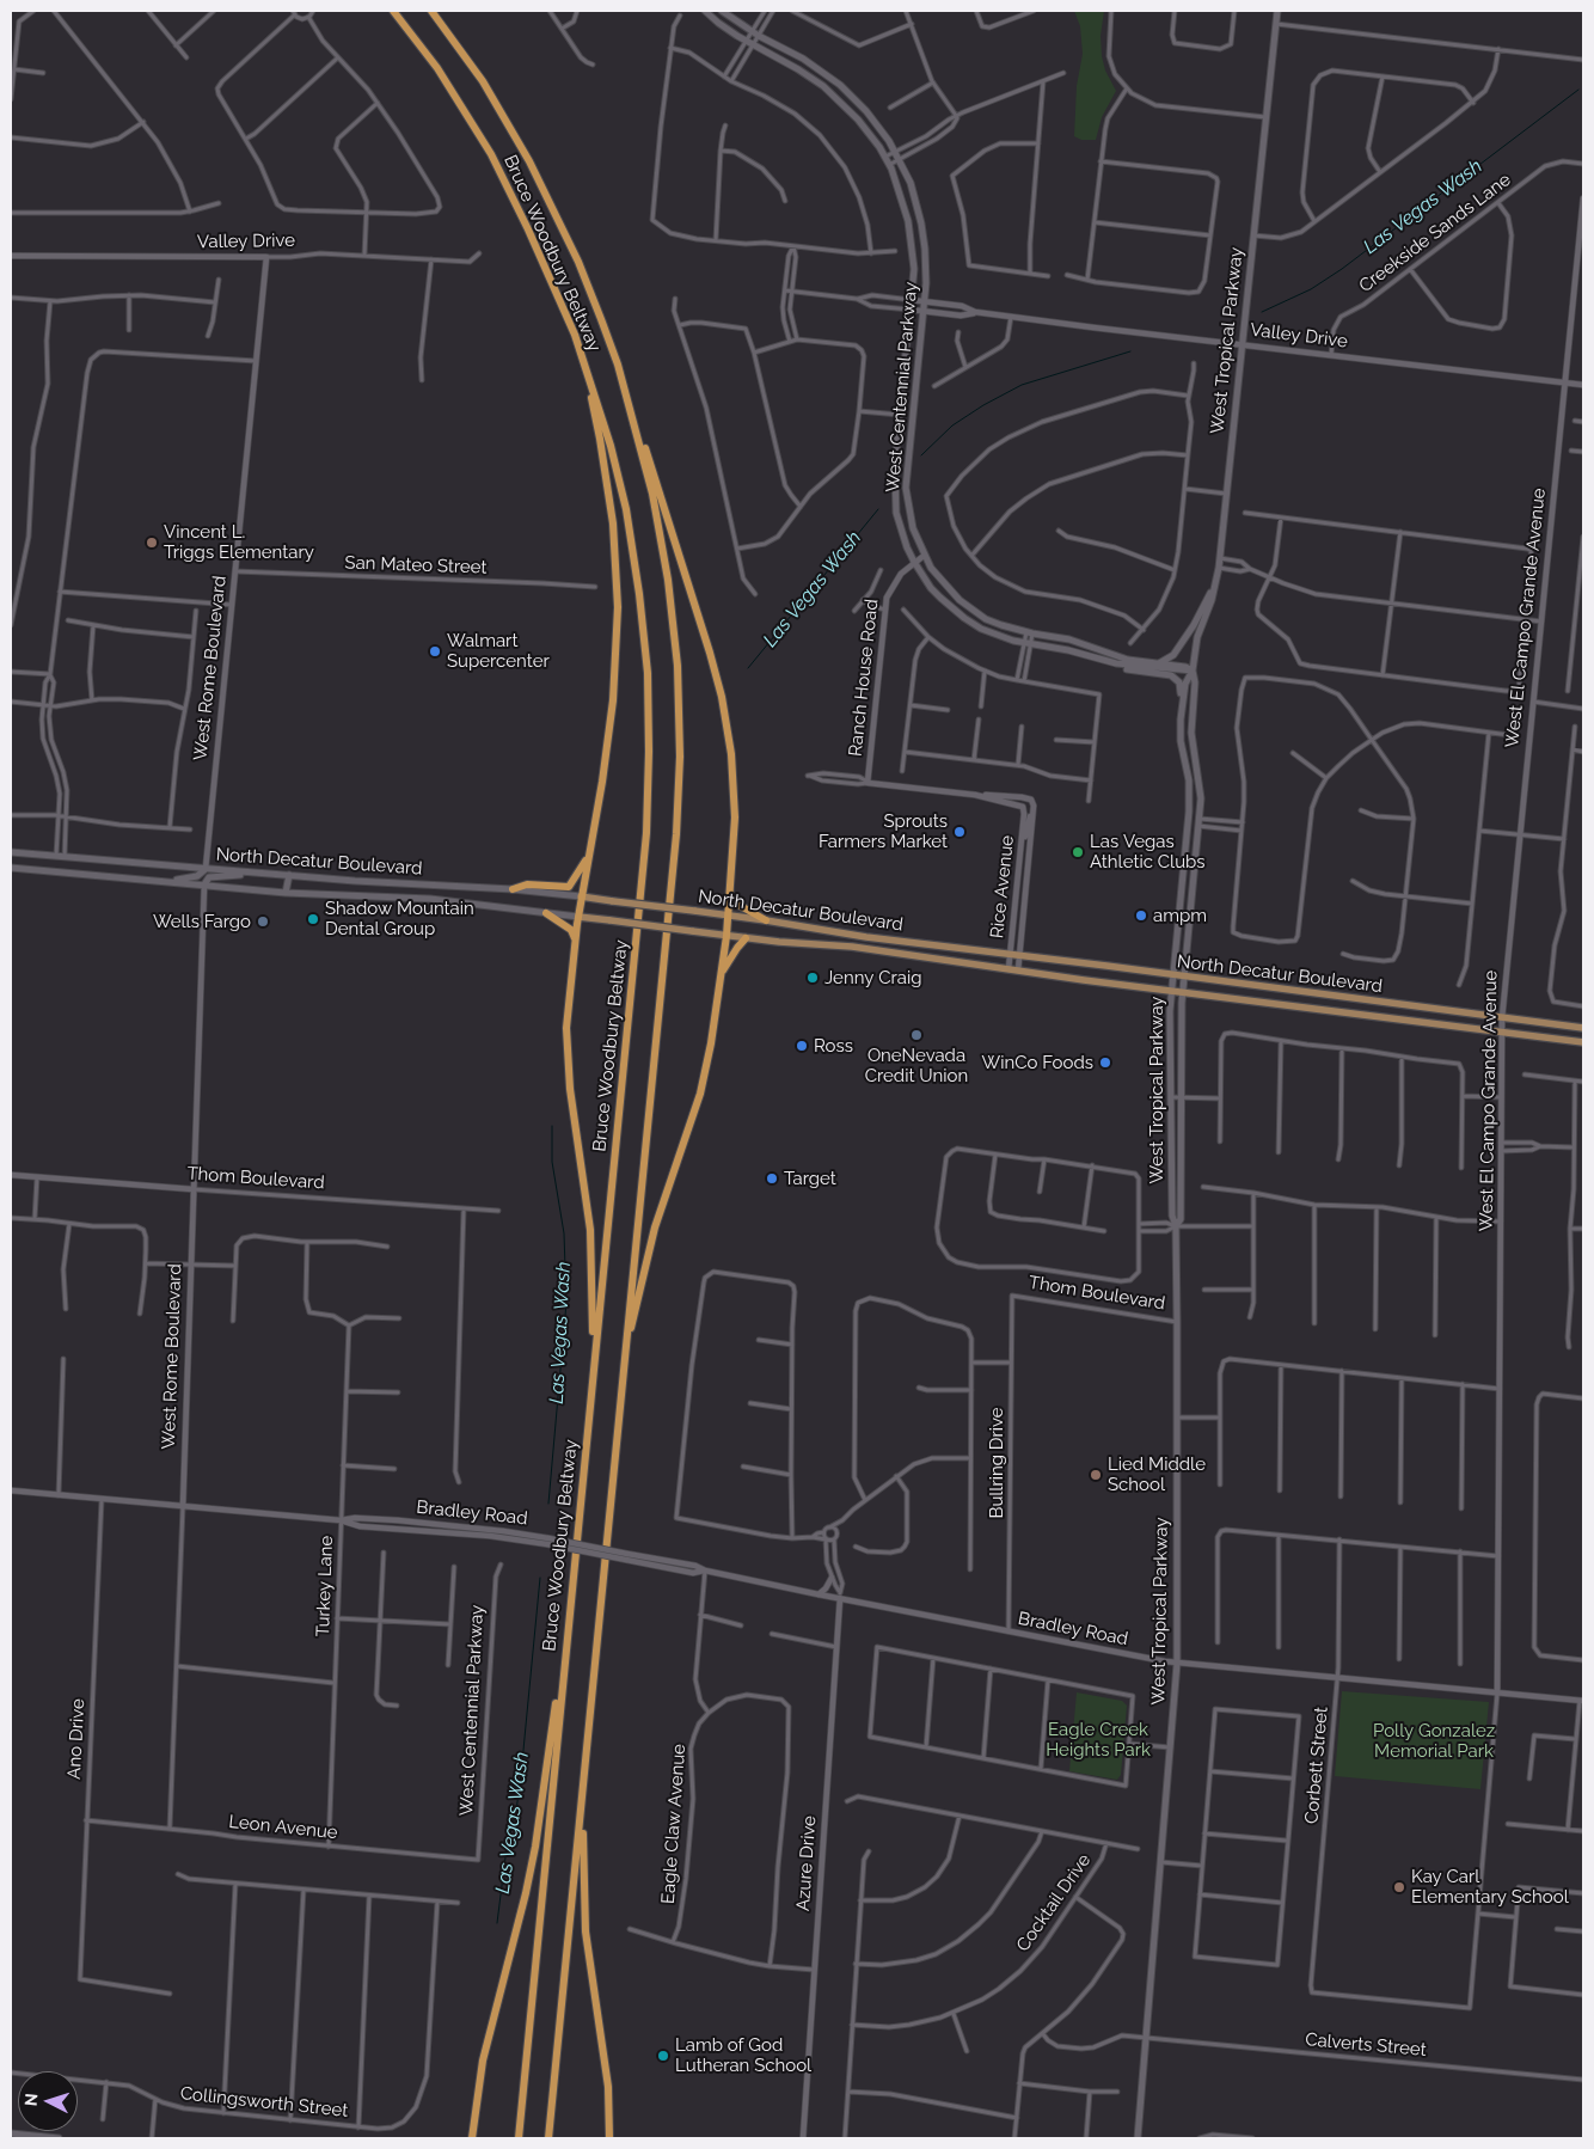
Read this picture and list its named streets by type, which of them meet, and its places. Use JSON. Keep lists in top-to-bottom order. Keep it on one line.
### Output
{"streets":{"highway":["Bruce Woodbury Beltway"],"main road":["West Tropical Parkway","West Centennial Parkway","North Decatur Boulevard"],"street":["Creekside Sands Lane","Valley Drive","San Mateo Street","West El Campo Grande Avenue","West Rome Boulevard","Ranch House Road","Rice Avenue","Thom Boulevard","Bullring Drive","Bradley Road","Turkey Lane","Ano Drive","Corbett Street","Eagle Claw Avenue","Leon Avenue","Azure Drive","Cocktail Drive","Calverts Street","Collingsworth Street"]},"crossings":[["Creekside Sands Lane","Valley Drive"],["Valley Drive","West Tropical Parkway"],["Valley Drive","West Centennial Parkway"],["Valley Drive","West El Campo Grande Avenue"],["Valley Drive","West Rome Boulevard"],["West Tropical Parkway","West Centennial Parkway"],["West Tropical Parkway","North Decatur Boulevard"],["West Tropical Parkway","Thom Boulevard"],["West Tropical Parkway","Bradley Road"],["West Tropical Parkway","Calverts Street"],["West Centennial Parkway","Ranch House Road"],["West Centennial Parkway","Leon Avenue"],["San Mateo Street","West Rome Boulevard"],["West El Campo Grande Avenue","North Decatur Boulevard"],["West El Campo Grande Avenue","Bradley Road"],["West El Campo Grande Avenue","Corbett Street"],["West Rome Boulevard","North Decatur Boulevard"],["West Rome Boulevard","Thom Boulevard"],["West Rome Boulevard","Bradley Road"],["West Rome Boulevard","Leon Avenue"],["North Decatur Boulevard","Rice Avenue"],["Thom Boulevard","Bullring Drive"],["Bullring Drive","Bradley Road"],["Bradley Road","Turkey Lane"],["Bradley Road","Ano Drive"],["Bradley Road","Corbett Street"],["Bradley Road","Azure Drive"],["Turkey Lane","Leon Avenue"],["Ano Drive","Leon Avenue"]],"water":["Las Vegas Wash"],"parks":["Eagle Creek Heights Park","Polly Gonzalez Memorial Park"],"places":["Vincent L. Triggs Elementary","Walmart Supercenter","Sprouts Farmers Market","Las Vegas Athletic Clubs","ampm","Shadow Mountain Dental Group","Wells Fargo","Jenny Craig","OneNevada Credit Union","Ross","WinCo Foods","Target","Lied Middle School","Kay Carl Elementary School","Lamb of God Lutheran School"],"north":"left"}
